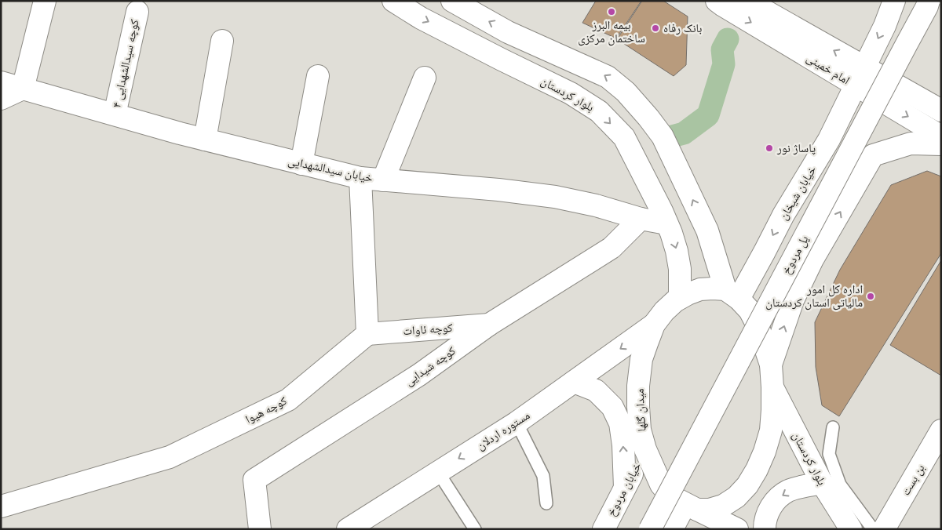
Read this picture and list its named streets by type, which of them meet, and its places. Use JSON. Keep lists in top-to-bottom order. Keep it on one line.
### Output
{"streets":{"main road":["کوچه سیدالشهدایی ۴","امام خمینی","بلوار کردستان","خیابان سیدالشهدایی","خیابان شیخان","پل مردوخ","کوچه ئاوات","کوچه شیدایی","کوچه هیوا","میدان گلها","مستوره اردلان","بن بست","خیابان مردوخ"]},"crossings":[["کوچه سیدالشهدایی ۴","خیابان سیدالشهدایی"],["امام خمینی","خیابان شیخان"],["بلوار کردستان","خیابان سیدالشهدایی"],["بلوار کردستان","میدان گلها"],["خیابان سیدالشهدایی","کوچه شیدایی"],["خیابان شیخان","میدان گلها"],["کوچه ئاوات","کوچه شیدایی"],["کوچه ئاوات","کوچه هیوا"],["میدان گلها","مستوره اردلان"],["میدان گلها","خیابان مردوخ"]],"one_way":["مستوره اردلان"],"places":["بیمه البرز ساختمان مرکزی","بانک رفاه","پاساژ نور","اداره کل امور مالیاتی استان کردستان"]}
